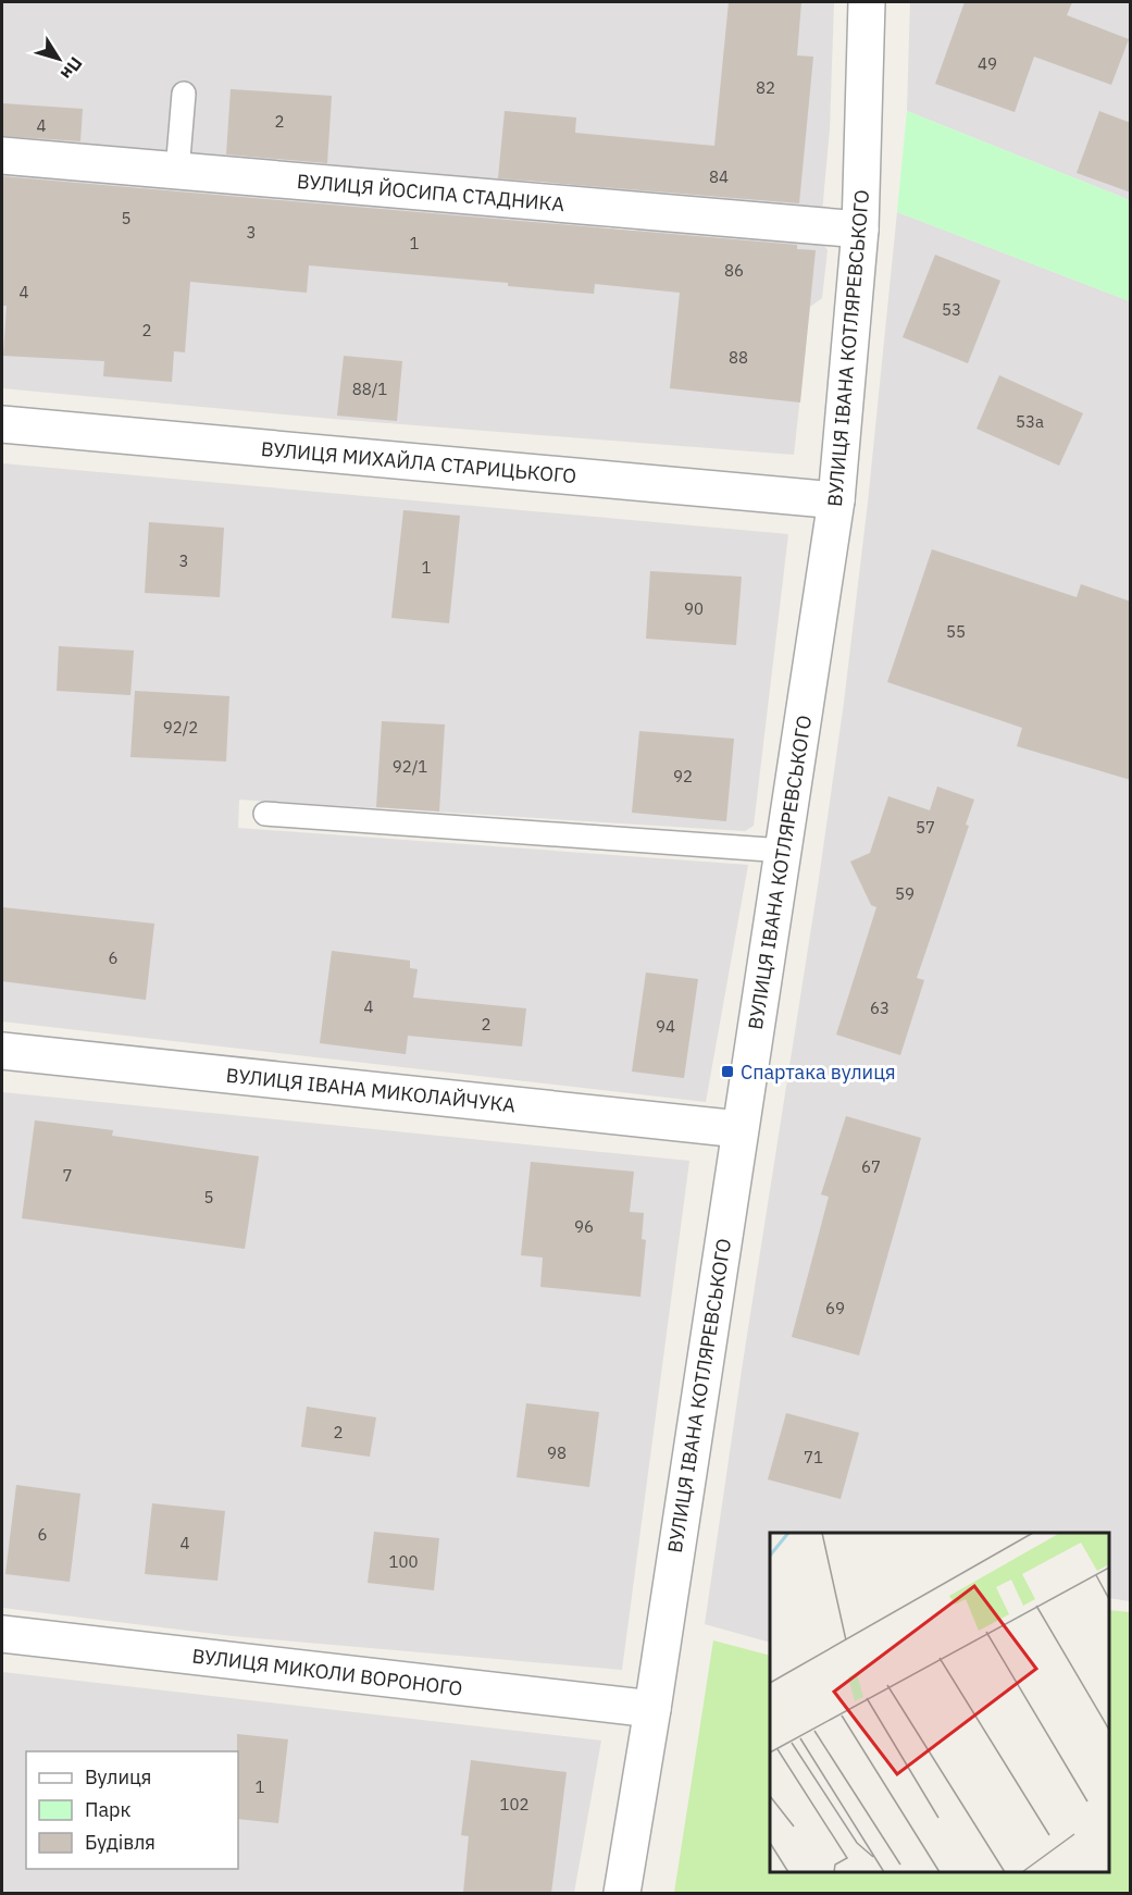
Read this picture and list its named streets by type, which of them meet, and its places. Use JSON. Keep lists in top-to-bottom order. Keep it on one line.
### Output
{"streets":{"street":["ВУЛИЦЯ ЙОСИПА СТАДНИКА","ВУЛИЦЯ ІВАНА КОТЛЯРЕВСЬКОГО","ВУЛИЦЯ МИХАЙЛА СТАРИЦЬКОГО","ВУЛИЦЯ ІВАНА МИКОЛАЙЧУКА","ВУЛИЦЯ МИКОЛИ ВОРОНОГО"]},"crossings":[["ВУЛИЦЯ ЙОСИПА СТАДНИКА","ВУЛИЦЯ ІВАНА КОТЛЯРЕВСЬКОГО"],["ВУЛИЦЯ ІВАНА КОТЛЯРЕВСЬКОГО","ВУЛИЦЯ МИХАЙЛА СТАРИЦЬКОГО"],["ВУЛИЦЯ ІВАНА КОТЛЯРЕВСЬКОГО","ВУЛИЦЯ ІВАНА МИКОЛАЙЧУКА"],["ВУЛИЦЯ ІВАНА КОТЛЯРЕВСЬКОГО","ВУЛИЦЯ МИКОЛИ ВОРОНОГО"]],"places":{"transit":["Спартака вулиця"]},"house_numbers":["49","82","2","4","84","5","3","1","86","4","53","2","88","88/1","53а","3","1","90","55","92/2","92/1","92","57","59","6","4","63","2","94","67","7","5","96","69","2","98","71","6","4","100","1","102"],"legend":["Вулиця","Парк","Будівля"],"north":"bottom right"}
